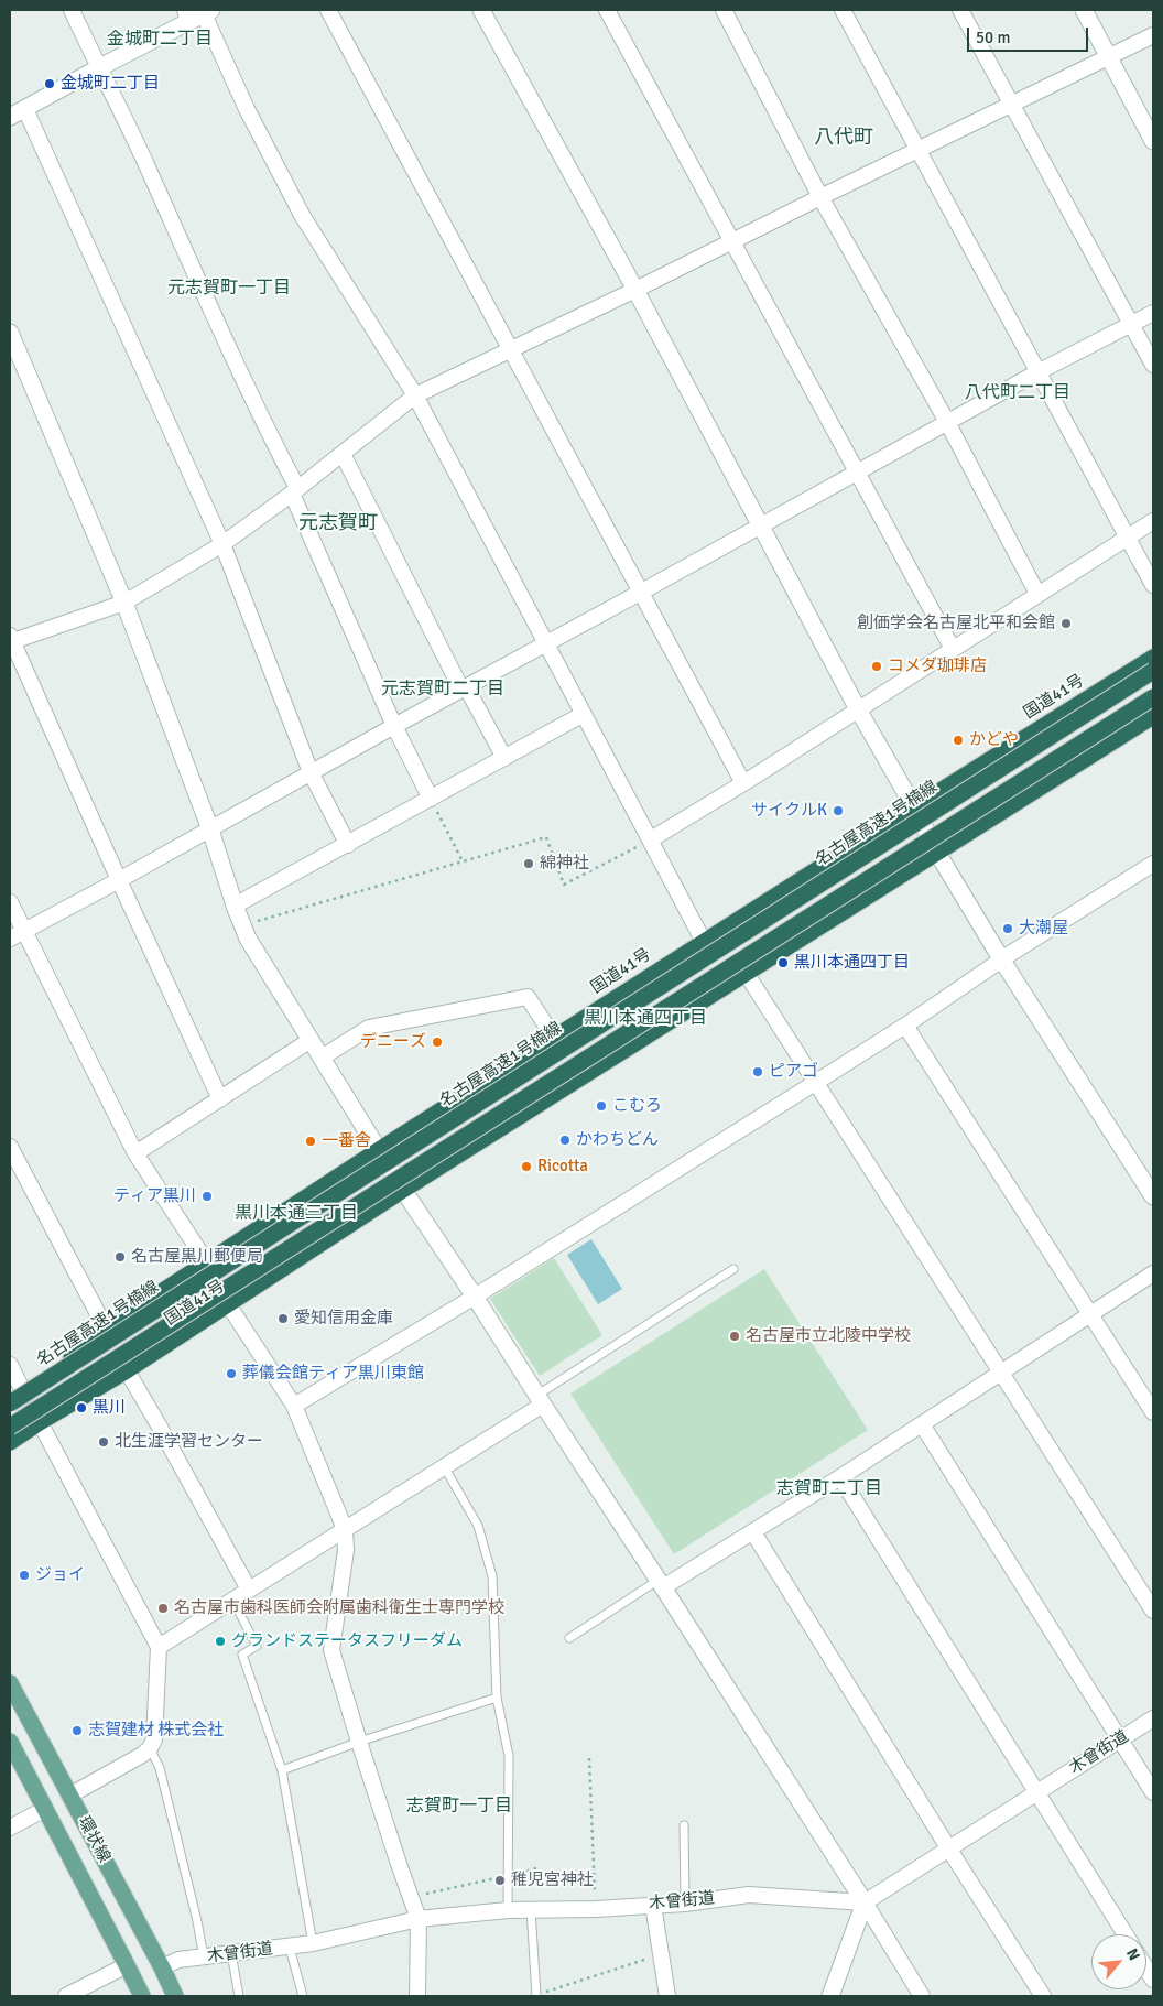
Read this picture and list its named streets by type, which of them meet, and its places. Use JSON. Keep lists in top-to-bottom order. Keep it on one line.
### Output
{"streets":{"highway":["国道41号","名古屋高速1号楠線"],"main road":["環状線"],"street":["木曾街道"]},"crossings":[["国道41号","名古屋高速1号楠線"],["木曾街道","環状線"]],"districts":["金城町二丁目","八代町","元志賀町一丁目","八代町二丁目","元志賀町","元志賀町二丁目","黒川本通四丁目","黒川本通三丁目","志賀町二丁目","志賀町一丁目"],"places":["金城町二丁目","創価学会名古屋北平和会館","コメダ珈琲店","かどや","サイクルK","綿神社","大潮屋","黒川本通四丁目","デニーズ","ピアゴ","こむろ","かわちどん","一番舎","Ricotta","ティア黒川","名古屋黒川郵便局","愛知信用金庫","名古屋市立北陵中学校","葬儀会館ティア黒川東館","黒川","北生涯学習センター","ジョイ","名古屋市歯科医師会附属歯科衛生士専門学校","グランドステータスフリーダム","志賀建材 株式会社","稚児宮神社"],"scale_bar":"50 m","north":"top right"}
